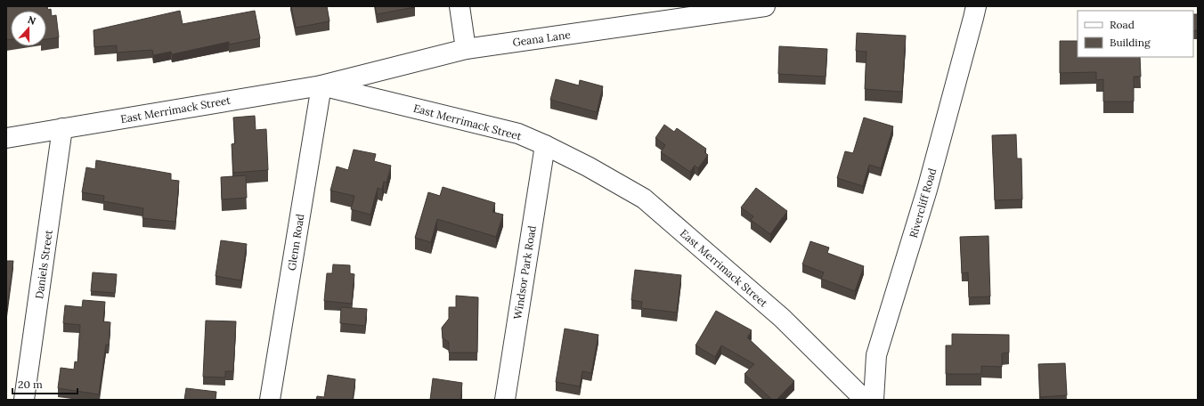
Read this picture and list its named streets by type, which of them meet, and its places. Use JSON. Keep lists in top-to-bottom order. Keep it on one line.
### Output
{"streets":{"street":["Geana Lane","East Merrimack Street","Rivercliff Road","Glenn Road","Daniels Street","Windsor Park Road"]},"crossings":[["Geana Lane","East Merrimack Street"],["Geana Lane","Glenn Road"],["East Merrimack Street","Glenn Road"],["East Merrimack Street","Daniels Street"],["East Merrimack Street","Windsor Park Road"]],"legend":["Road","Building"],"scale_bar":"20 m","north":"top"}
